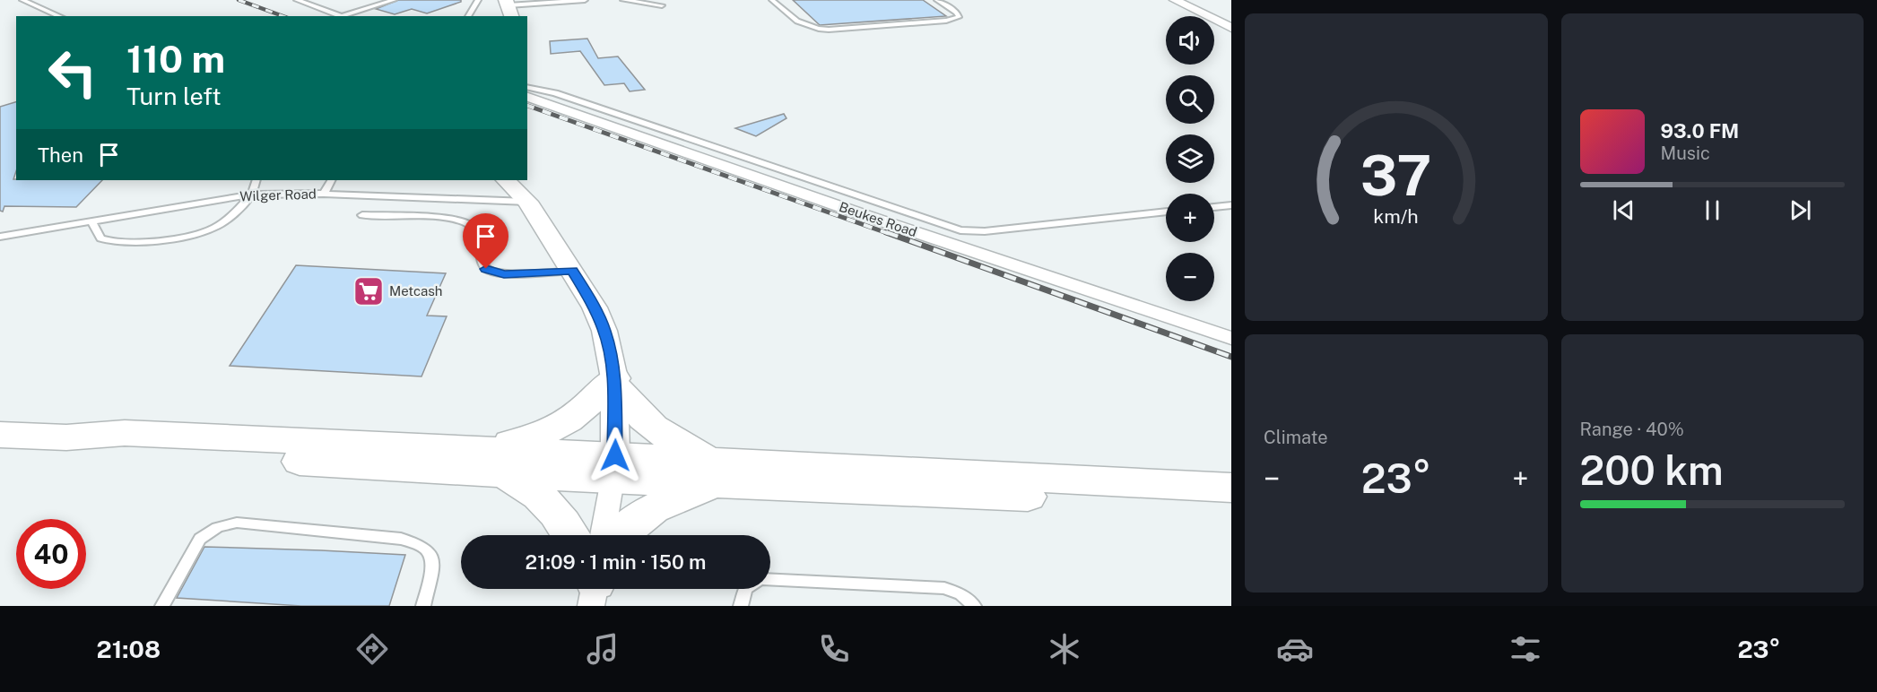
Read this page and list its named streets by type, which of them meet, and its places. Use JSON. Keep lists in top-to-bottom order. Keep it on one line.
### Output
{"streets":{"street":["Beukes Road"],"lane":["Wilger Road"]},"places":{"supermarket":["Metcash"]},"page":{"map_buttons":["+","−"],"turn":["110 m","Turn left"],"song":["93.0 FM","Music"],"then":"Then","tile":["Climate",["Range · 40%","200 km"]],"heat":["−","23°","+"],"limit":"40","trip":"21:09 · 1 min · 150 m","tabs":["21:08","23°"],"gauge":["37","km/h"]}}
